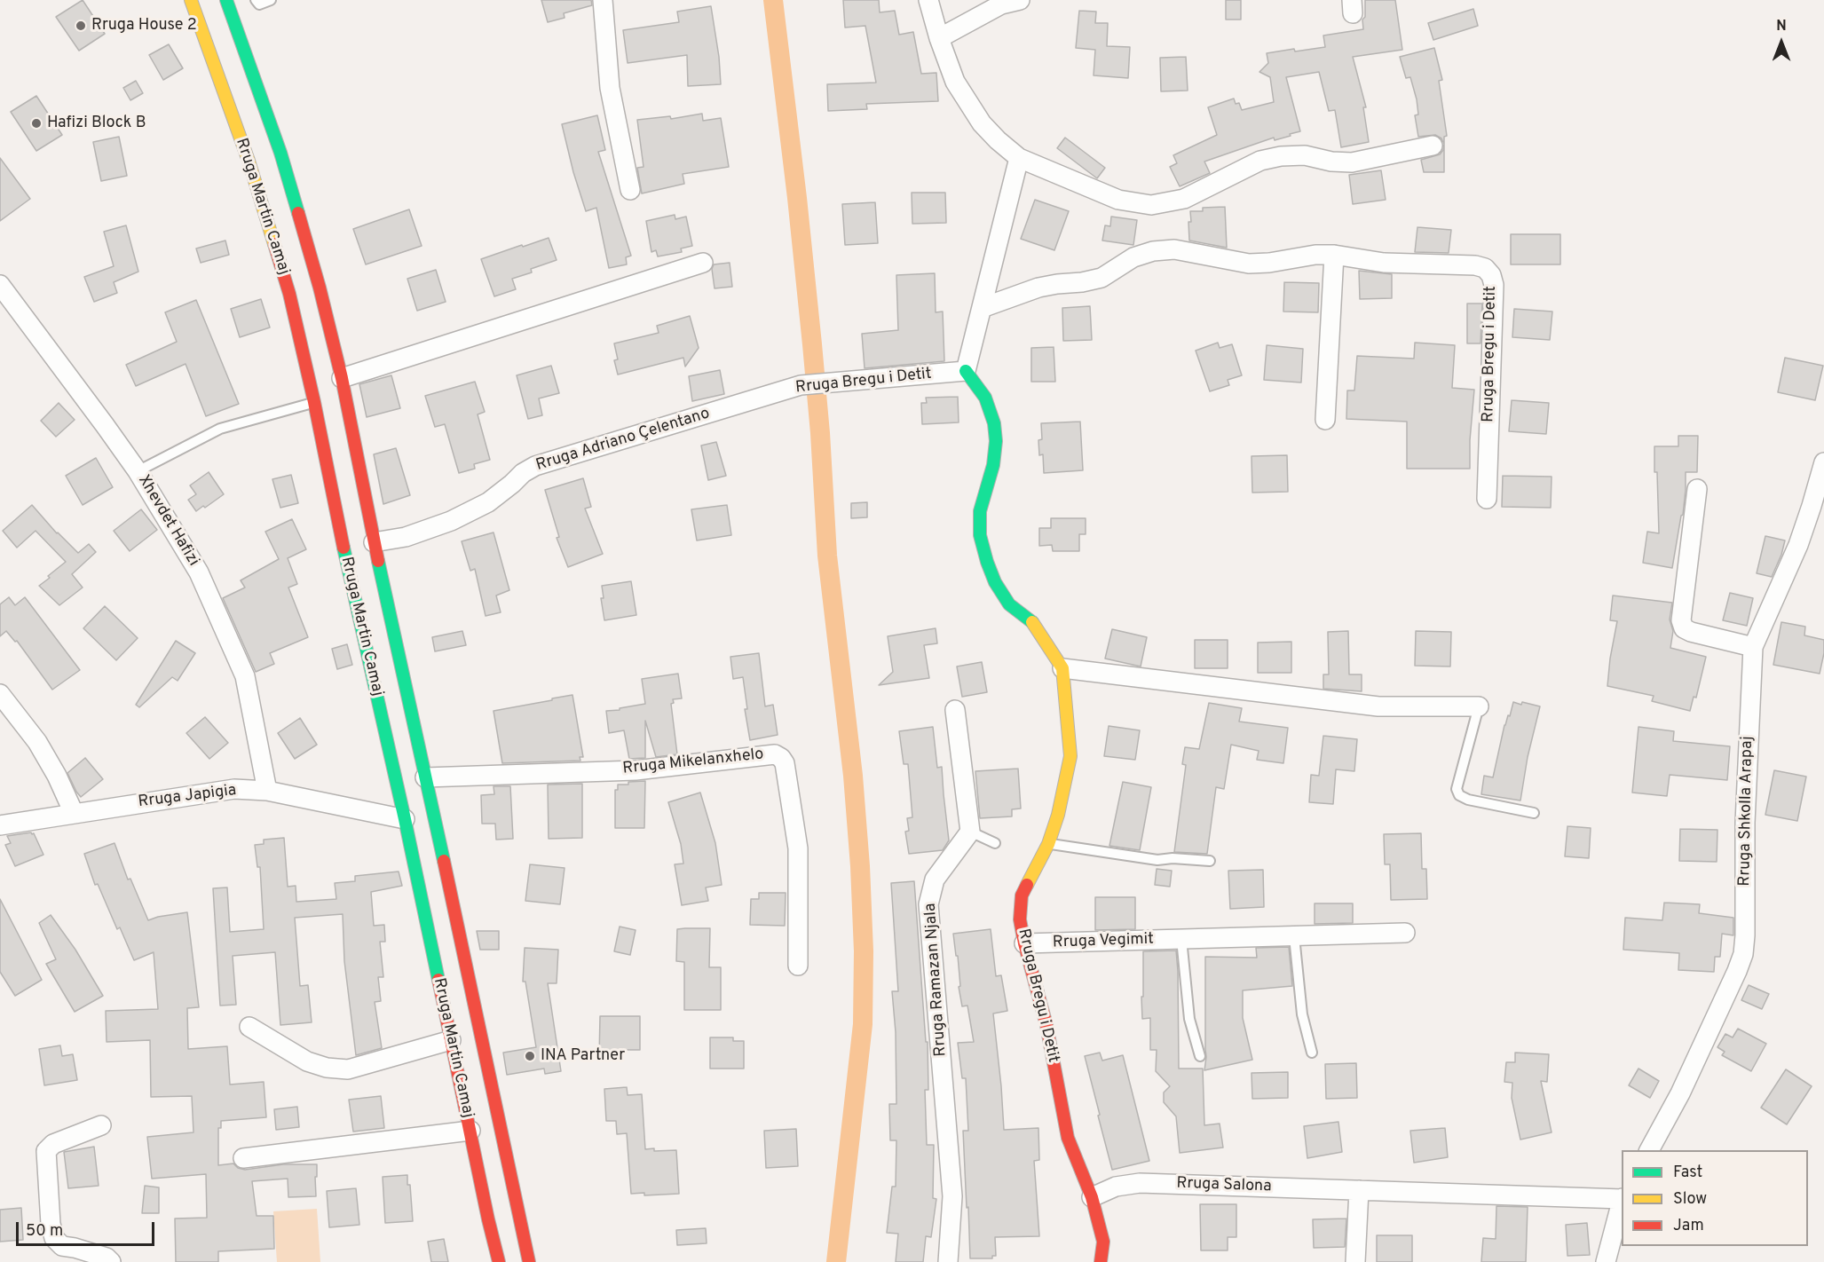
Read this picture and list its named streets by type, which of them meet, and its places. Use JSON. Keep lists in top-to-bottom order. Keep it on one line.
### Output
{"streets":{"main road":["Rruga Martin Camaj","Rruga Bregu i Detit"],"street":["Rruga Adriano Çelentano","Xhevdet Hafizi","Rruga Mikelanxhelo","Rruga Japigia","Rruga Shkolla Arapaj","Rruga Vegimit","Rruga Ramazan Njala","Rruga Salona"]},"crossings":[["Rruga Martin Camaj","Rruga Adriano Çelentano"],["Rruga Martin Camaj","Rruga Mikelanxhelo"],["Rruga Martin Camaj","Rruga Japigia"],["Rruga Bregu i Detit","Rruga Adriano Çelentano"],["Rruga Bregu i Detit","Rruga Vegimit"],["Rruga Bregu i Detit","Rruga Salona"],["Xhevdet Hafizi","Rruga Japigia"]],"places":["Rruga House 2","Hafizi Block B","INA Partner"],"legend":["Fast","Slow","Jam"],"scale_bar":"50 m","north":"top"}
